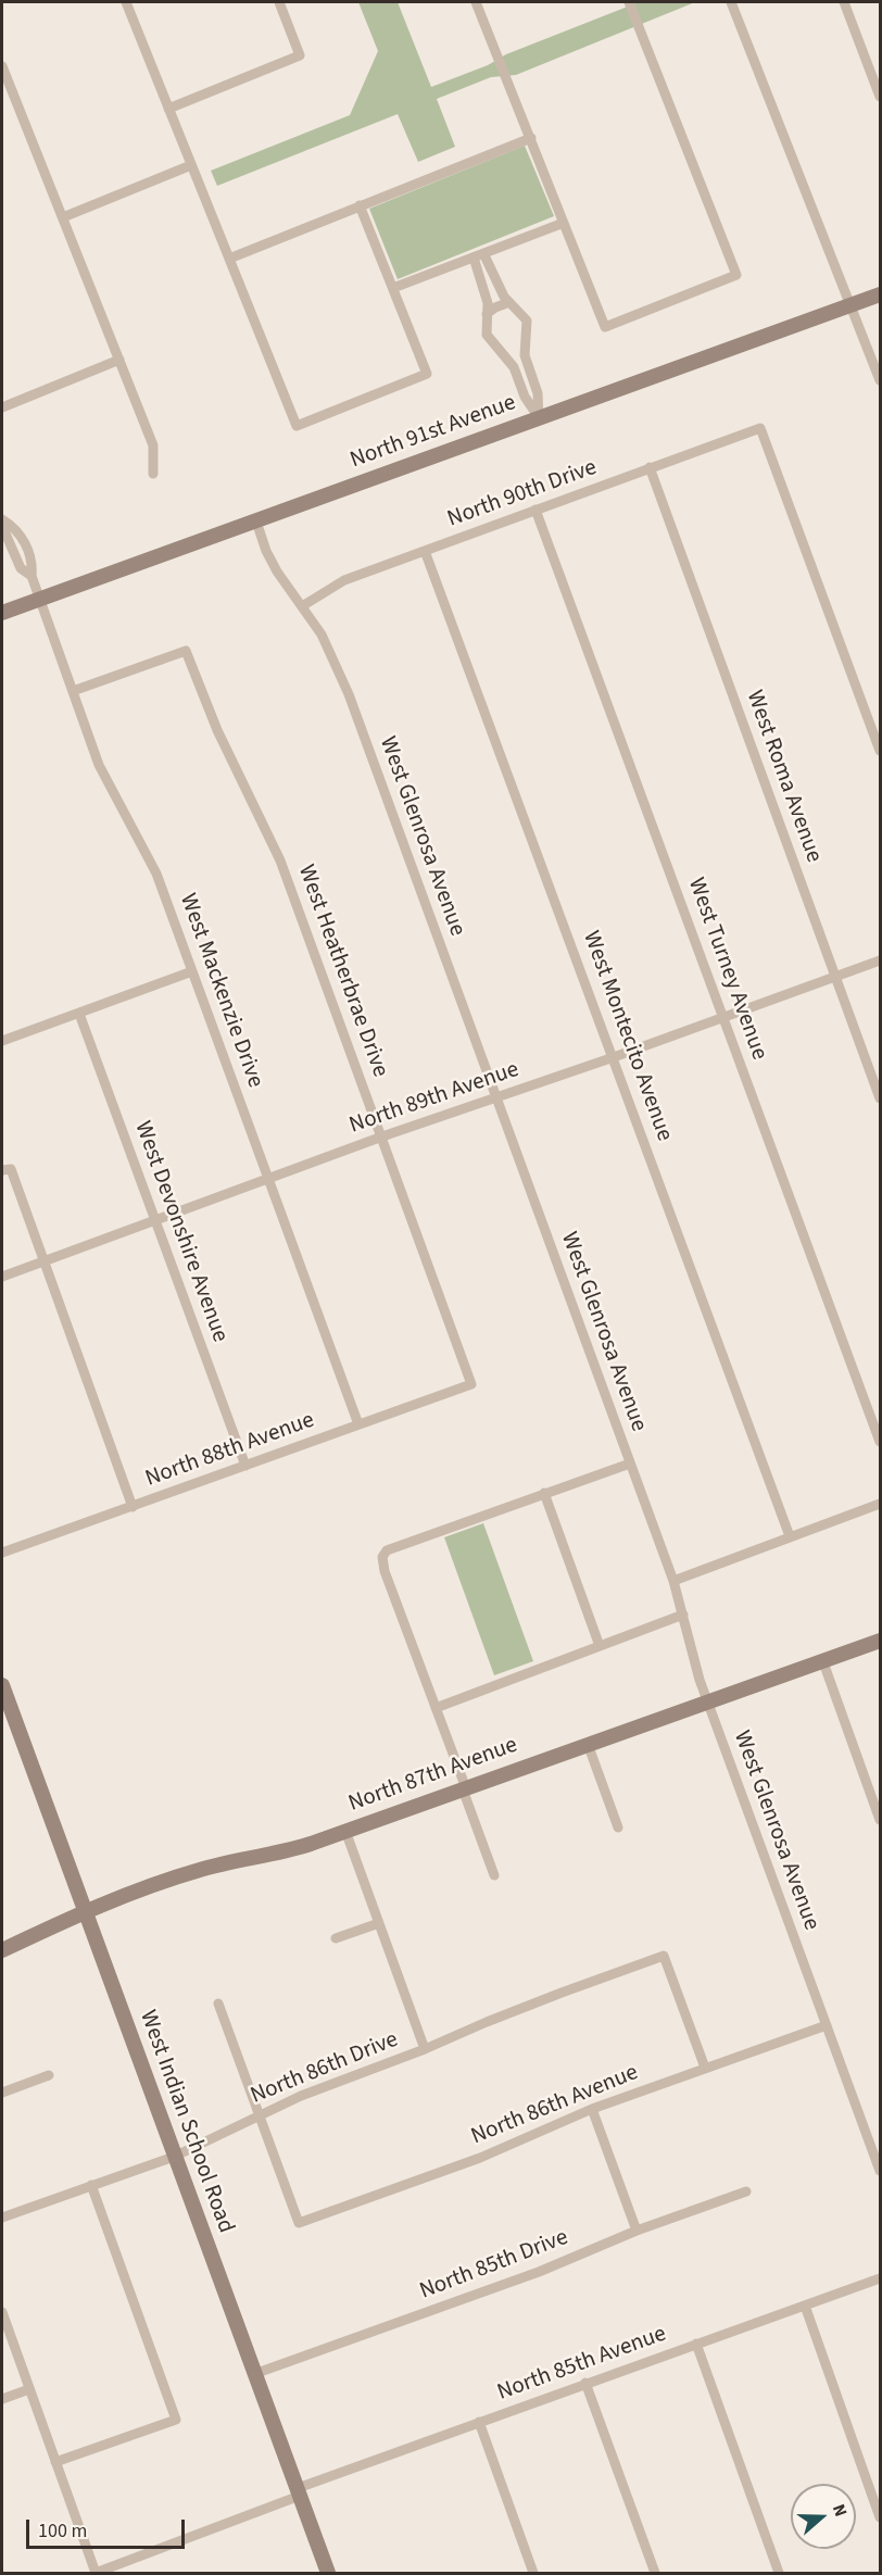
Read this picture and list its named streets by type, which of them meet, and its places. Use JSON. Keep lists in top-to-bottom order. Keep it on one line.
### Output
{"streets":{"main road":["North 91st Avenue","North 87th Avenue","West Indian School Road"],"street":["North 90th Drive","West Roma Avenue","West Glenrosa Avenue","West Turney Avenue","West Heatherbrae Drive","West Mackenzie Drive","West Montecito Avenue","North 89th Avenue","West Devonshire Avenue","North 88th Avenue","North 86th Drive","North 86th Avenue","North 85th Drive","North 85th Avenue"]},"crossings":[["North 91st Avenue","West Glenrosa Avenue"],["North 91st Avenue","West Mackenzie Drive"],["North 90th Drive","West Roma Avenue"],["North 90th Drive","West Glenrosa Avenue"],["North 90th Drive","West Turney Avenue"],["North 90th Drive","West Montecito Avenue"],["West Roma Avenue","North 89th Avenue"],["West Glenrosa Avenue","North 89th Avenue"],["West Glenrosa Avenue","North 87th Avenue"],["West Glenrosa Avenue","North 86th Avenue"],["West Turney Avenue","North 89th Avenue"],["West Heatherbrae Drive","West Mackenzie Drive"],["West Heatherbrae Drive","North 89th Avenue"],["West Heatherbrae Drive","North 88th Avenue"],["West Mackenzie Drive","North 89th Avenue"],["West Mackenzie Drive","North 88th Avenue"],["West Montecito Avenue","North 89th Avenue"],["North 89th Avenue","West Devonshire Avenue"],["West Devonshire Avenue","North 88th Avenue"],["North 87th Avenue","West Indian School Road"],["North 86th Drive","North 86th Avenue"],["North 86th Drive","West Indian School Road"],["West Indian School Road","North 85th Drive"],["West Indian School Road","North 85th Avenue"]],"scale_bar":"100 m","north":"right"}
